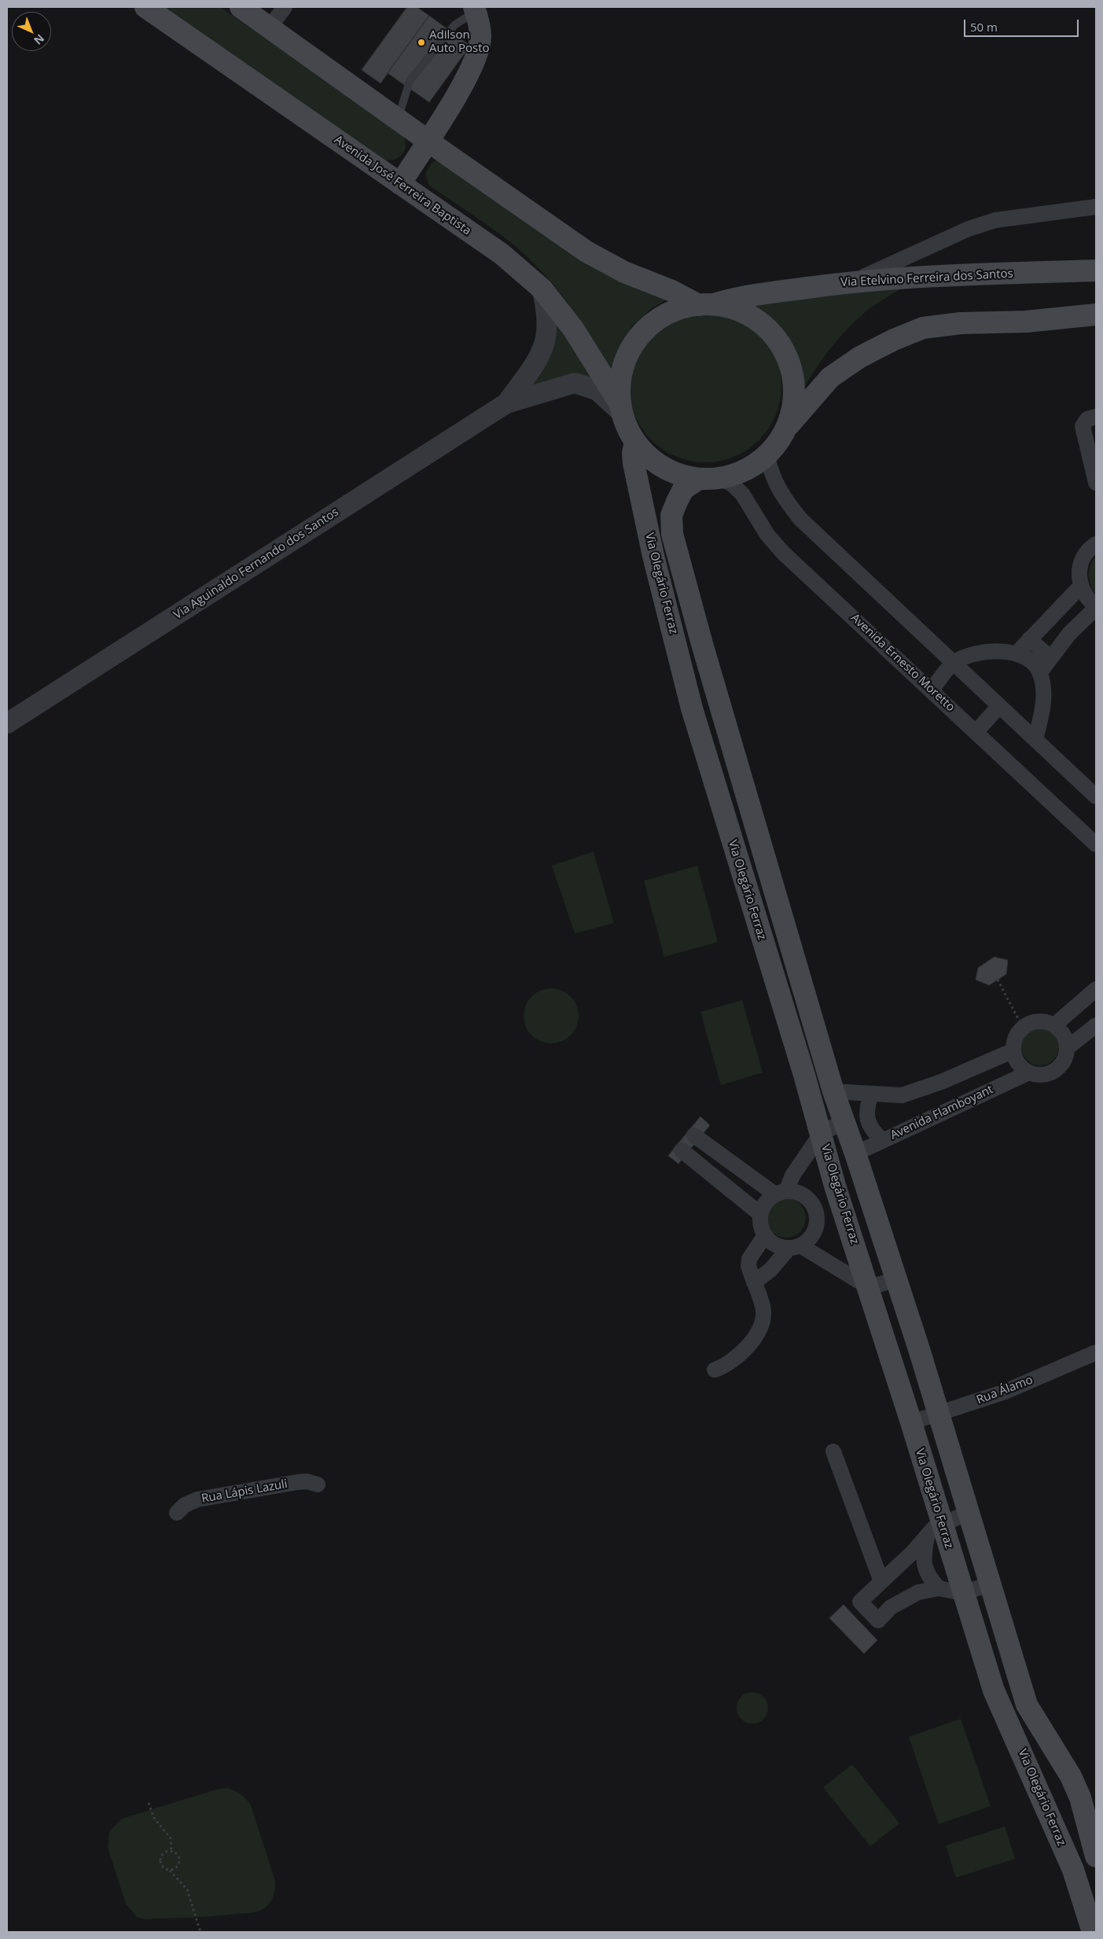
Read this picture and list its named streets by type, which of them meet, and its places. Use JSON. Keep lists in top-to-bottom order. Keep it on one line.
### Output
{"streets":{"main road":["Avenida José Ferreira Baptista","Via Etelvino Ferreira dos Santos","Via Olegário Ferraz"],"street":["Via Aguinaldo Fernando dos Santos","Avenida Ernesto Moretto","Avenida Flamboyant","Rua Álamo","Rua Lápis Lazuli"]},"crossings":[["Avenida José Ferreira Baptista","Via Etelvino Ferreira dos Santos"],["Avenida José Ferreira Baptista","Via Aguinaldo Fernando dos Santos"],["Via Etelvino Ferreira dos Santos","Via Aguinaldo Fernando dos Santos"],["Via Olegário Ferraz","Avenida Ernesto Moretto"],["Via Olegário Ferraz","Avenida Flamboyant"],["Via Olegário Ferraz","Rua Álamo"]],"places":["Adilson Auto Posto"],"scale_bar":"50 m","north":"bottom right"}
